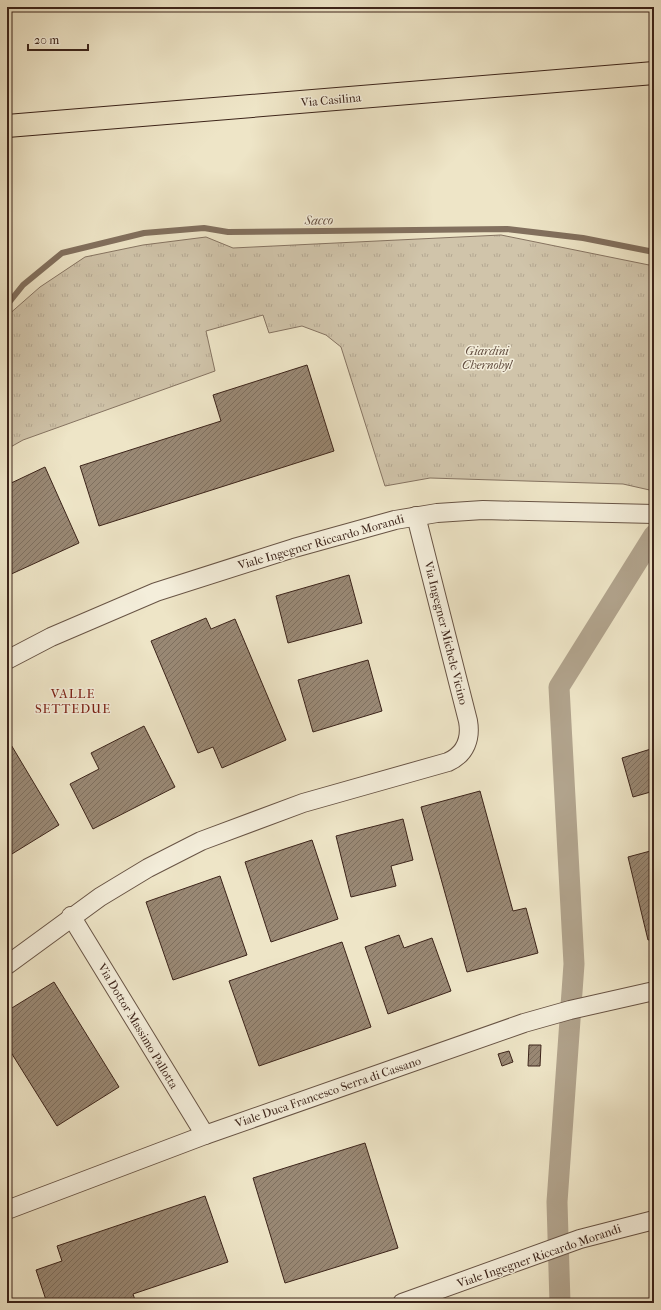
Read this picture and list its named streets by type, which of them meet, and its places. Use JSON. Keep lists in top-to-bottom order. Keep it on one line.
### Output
{"streets":{"main road":["Via Casilina"],"street":["Viale Ingegner Riccardo Morandi","Via Ingegner Michele Vicino","Via Dottor Massimo Pallotta","Viale Duca Francesco Serra di Cassano"]},"crossings":[["Viale Ingegner Riccardo Morandi","Via Ingegner Michele Vicino"],["Via Ingegner Michele Vicino","Via Dottor Massimo Pallotta"],["Via Dottor Massimo Pallotta","Viale Duca Francesco Serra di Cassano"]],"districts":["VALLE SETTEDUE"],"water":["Sacco"],"parks":["Giardini Chernobyl"],"scale_bar":"20 m"}
